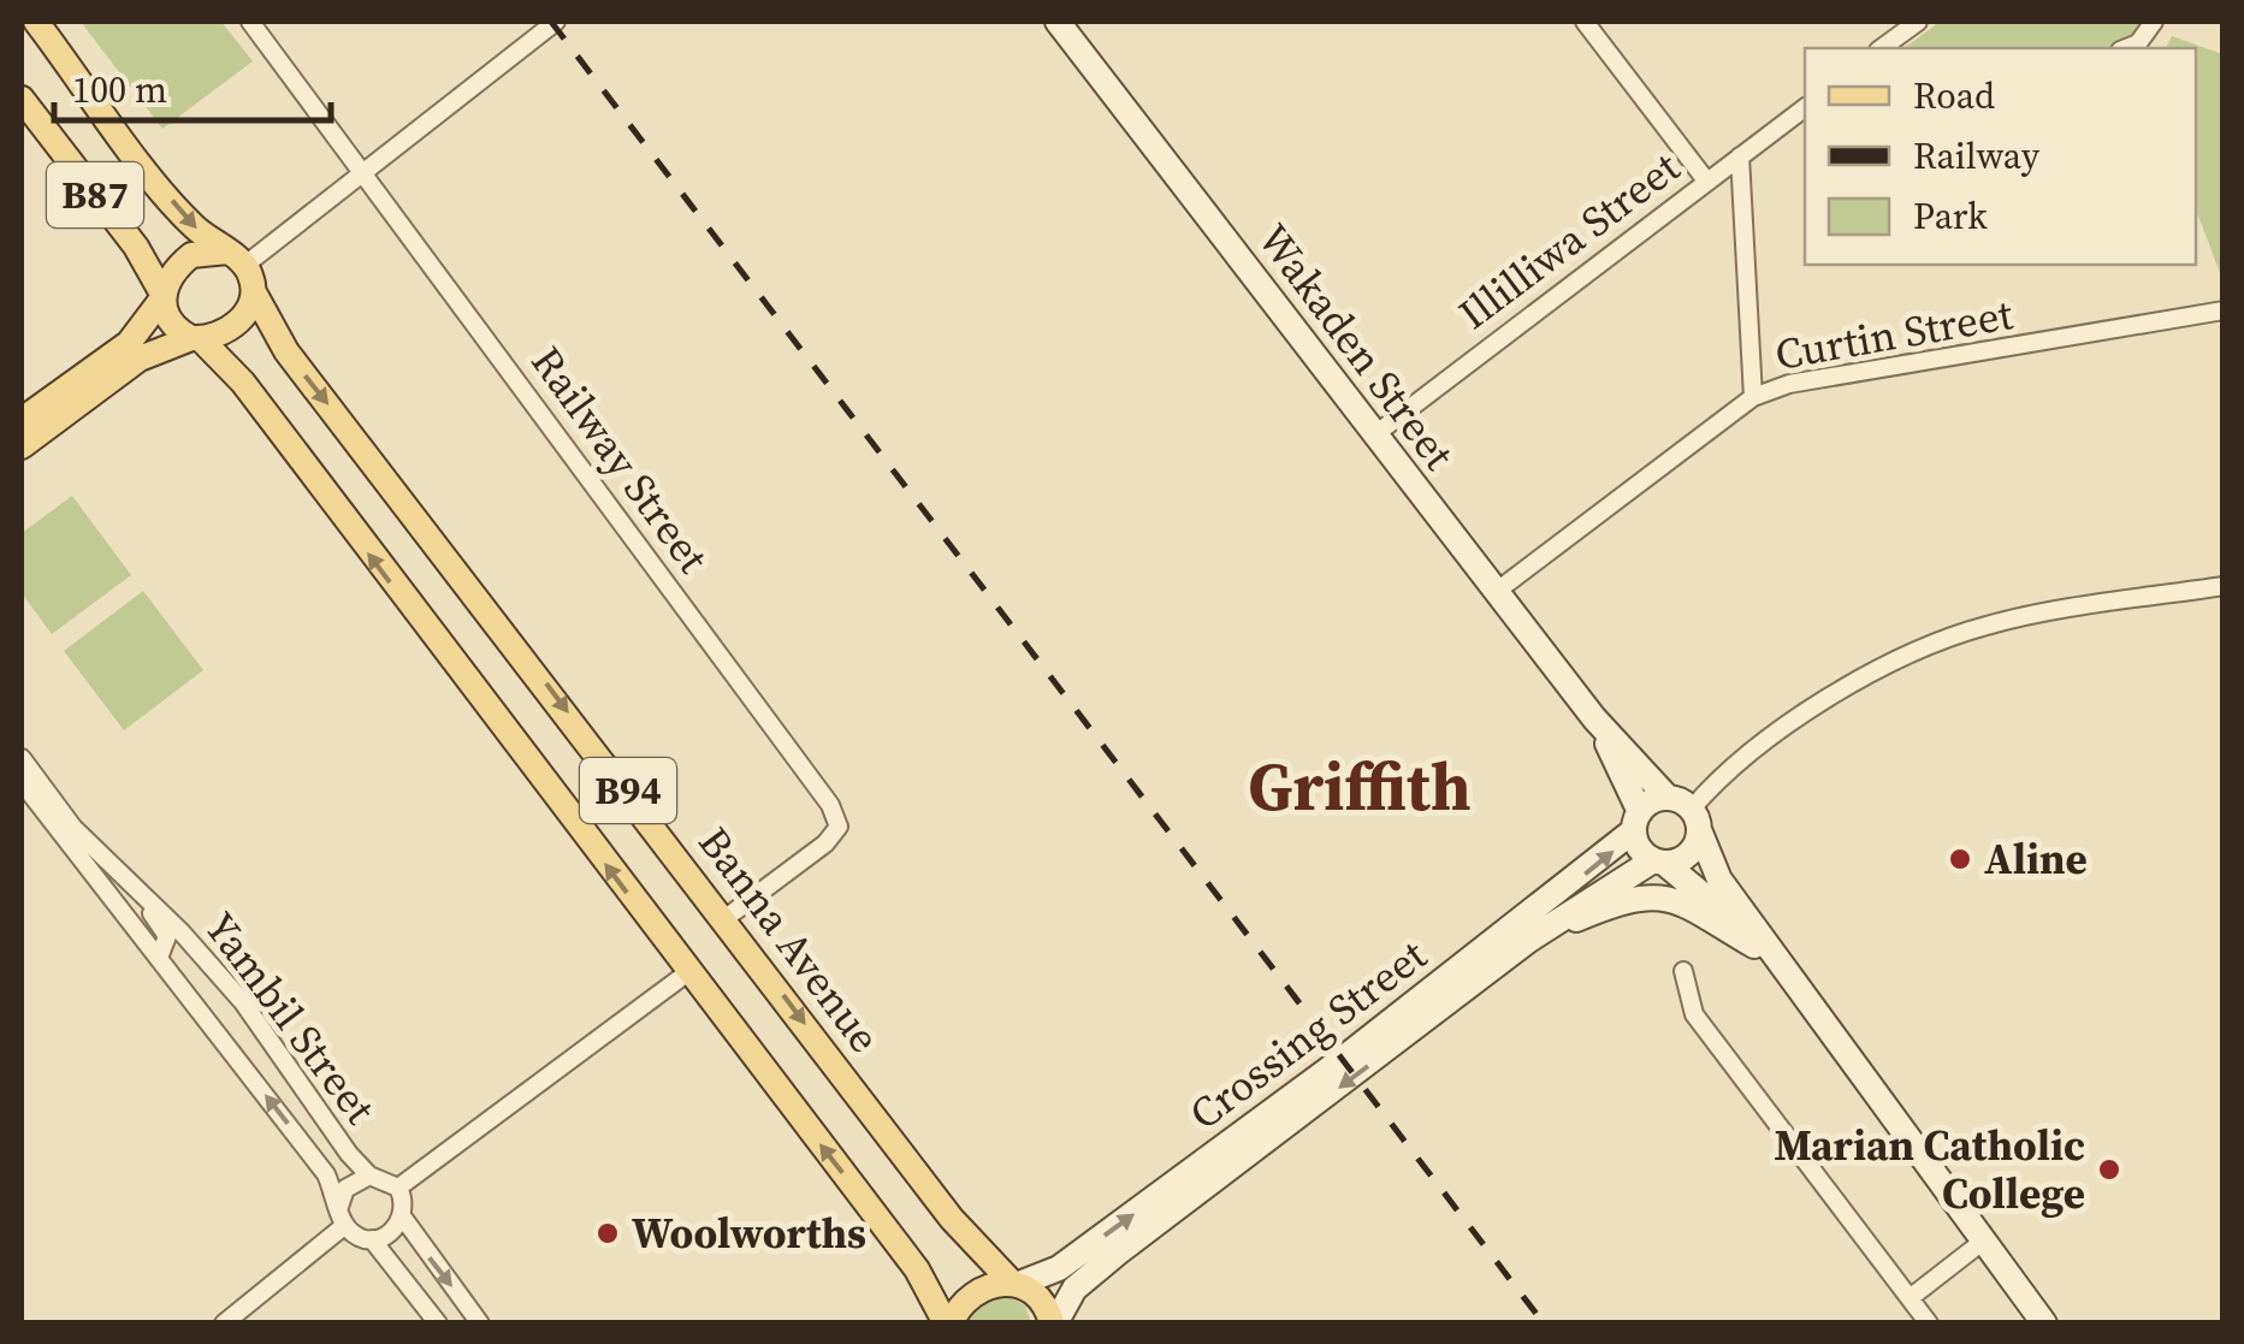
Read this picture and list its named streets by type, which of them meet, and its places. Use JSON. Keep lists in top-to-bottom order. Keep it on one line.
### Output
{"streets":{"main road":["B87","Wakaden Street","B94","Banna Avenue","Crossing Street"],"street":["Illilliwa Street","Curtin Street","Railway Street","Yambil Street"]},"crossings":[["B87","B94"],["B87","Banna Avenue"],["Illilliwa Street","Wakaden Street"],["Curtin Street","Wakaden Street"],["Wakaden Street","Crossing Street"],["Railway Street","Banna Avenue"],["B94","Banna Avenue"],["B94","Crossing Street"],["Banna Avenue","Crossing Street"]],"districts":["Griffith"],"places":["Aline","Marian Catholic College","Woolworths"],"legend":["Road","Railway","Park"],"scale_bar":"100 m"}
